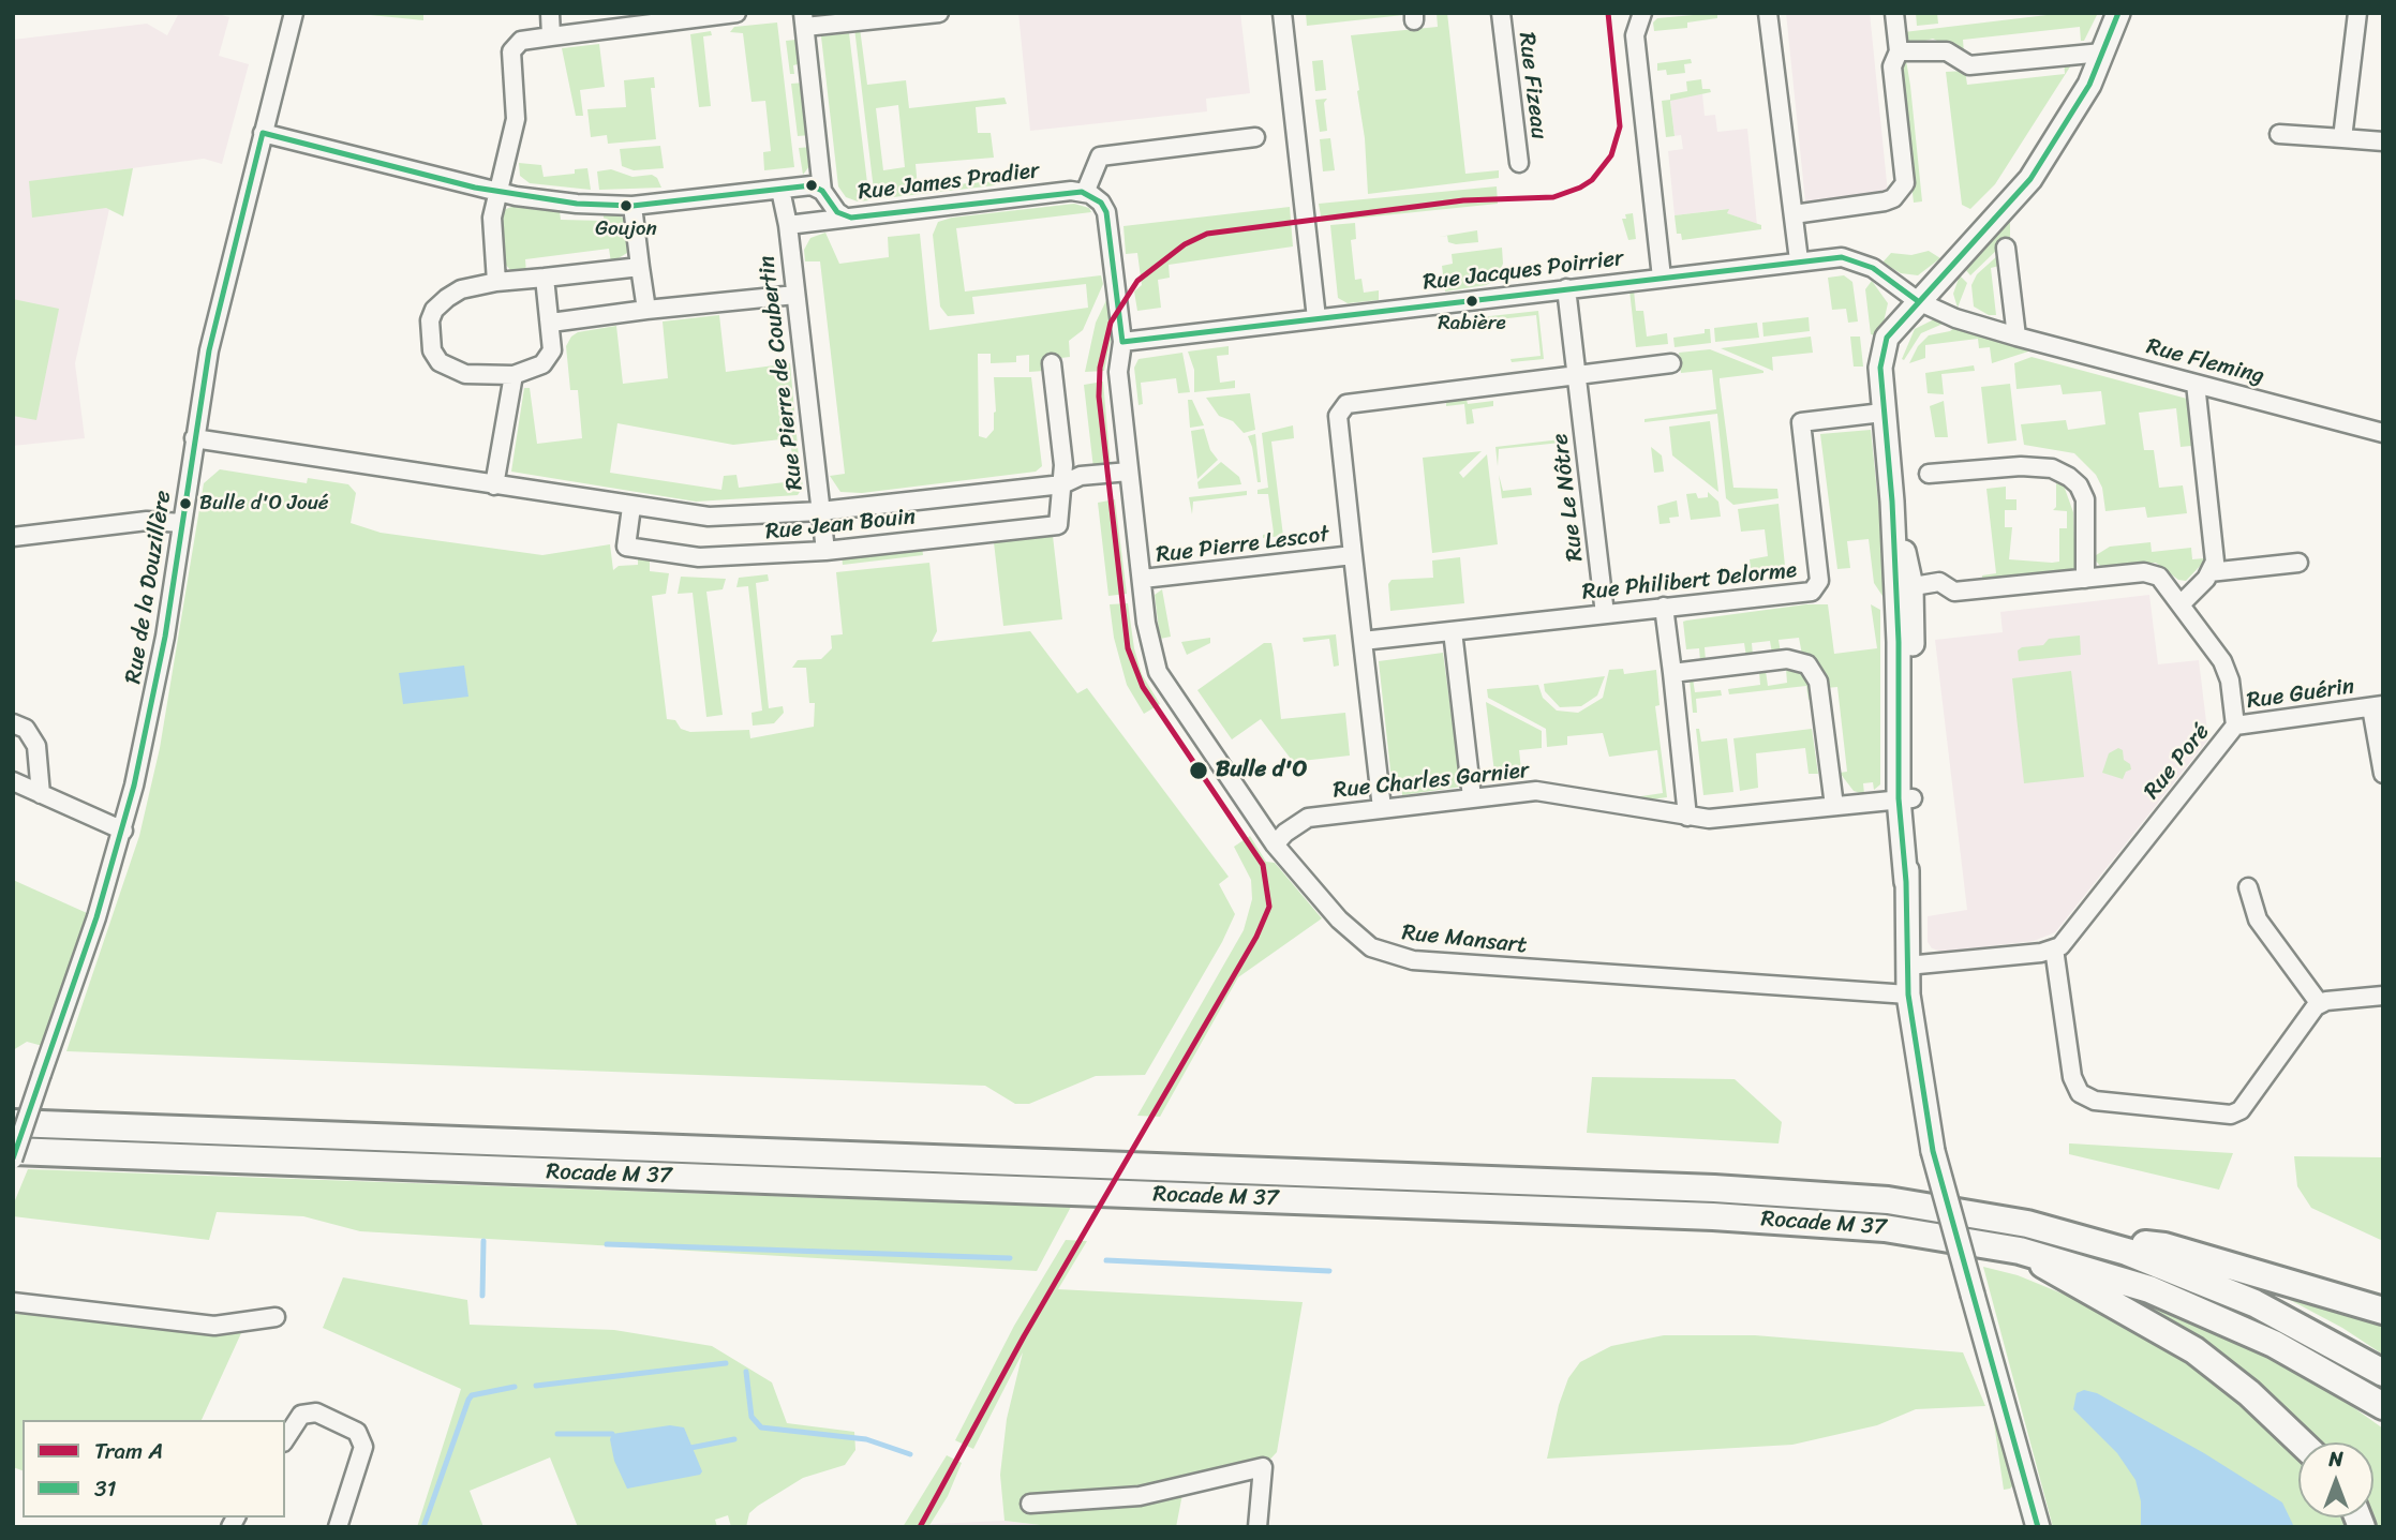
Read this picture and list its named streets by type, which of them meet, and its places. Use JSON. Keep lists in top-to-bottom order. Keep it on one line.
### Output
{"streets":{"highway":["Rocade M 37"],"street":["Rue Fizeau","Rue James Pradier","Rue Jacques Poirrier","Rue Fleming","Rue Pierre de Coubertin","Rue Le Nôtre","Rue Jean Bouin","Rue Pierre Lescot","Rue Philibert Delorme","Rue de la Douzillère","Rue Guérin","Rue Poré","Rue Charles Garnier","Rue Mansart"]},"crossings":[["Rue James Pradier","Rue Pierre de Coubertin"],["Rue James Pradier","Rue de la Douzillère"],["Rue Jacques Poirrier","Rue Fleming"],["Rue Jacques Poirrier","Rue Le Nôtre"],["Rue Pierre de Coubertin","Rue Jean Bouin"],["Rue Le Nôtre","Rue Pierre Lescot"],["Rue Le Nôtre","Rue Philibert Delorme"],["Rue Jean Bouin","Rue de la Douzillère"],["Rue Pierre Lescot","Rue Mansart"],["Rue Guérin","Rue Poré"],["Rue Charles Garnier","Rue Mansart"]],"places":["Goujon","Rabière","Bulle d'O Joué","Bulle d'O"],"lines":["tram line A","transit line 31"],"legend":["Tram A","31"],"north":"top"}
